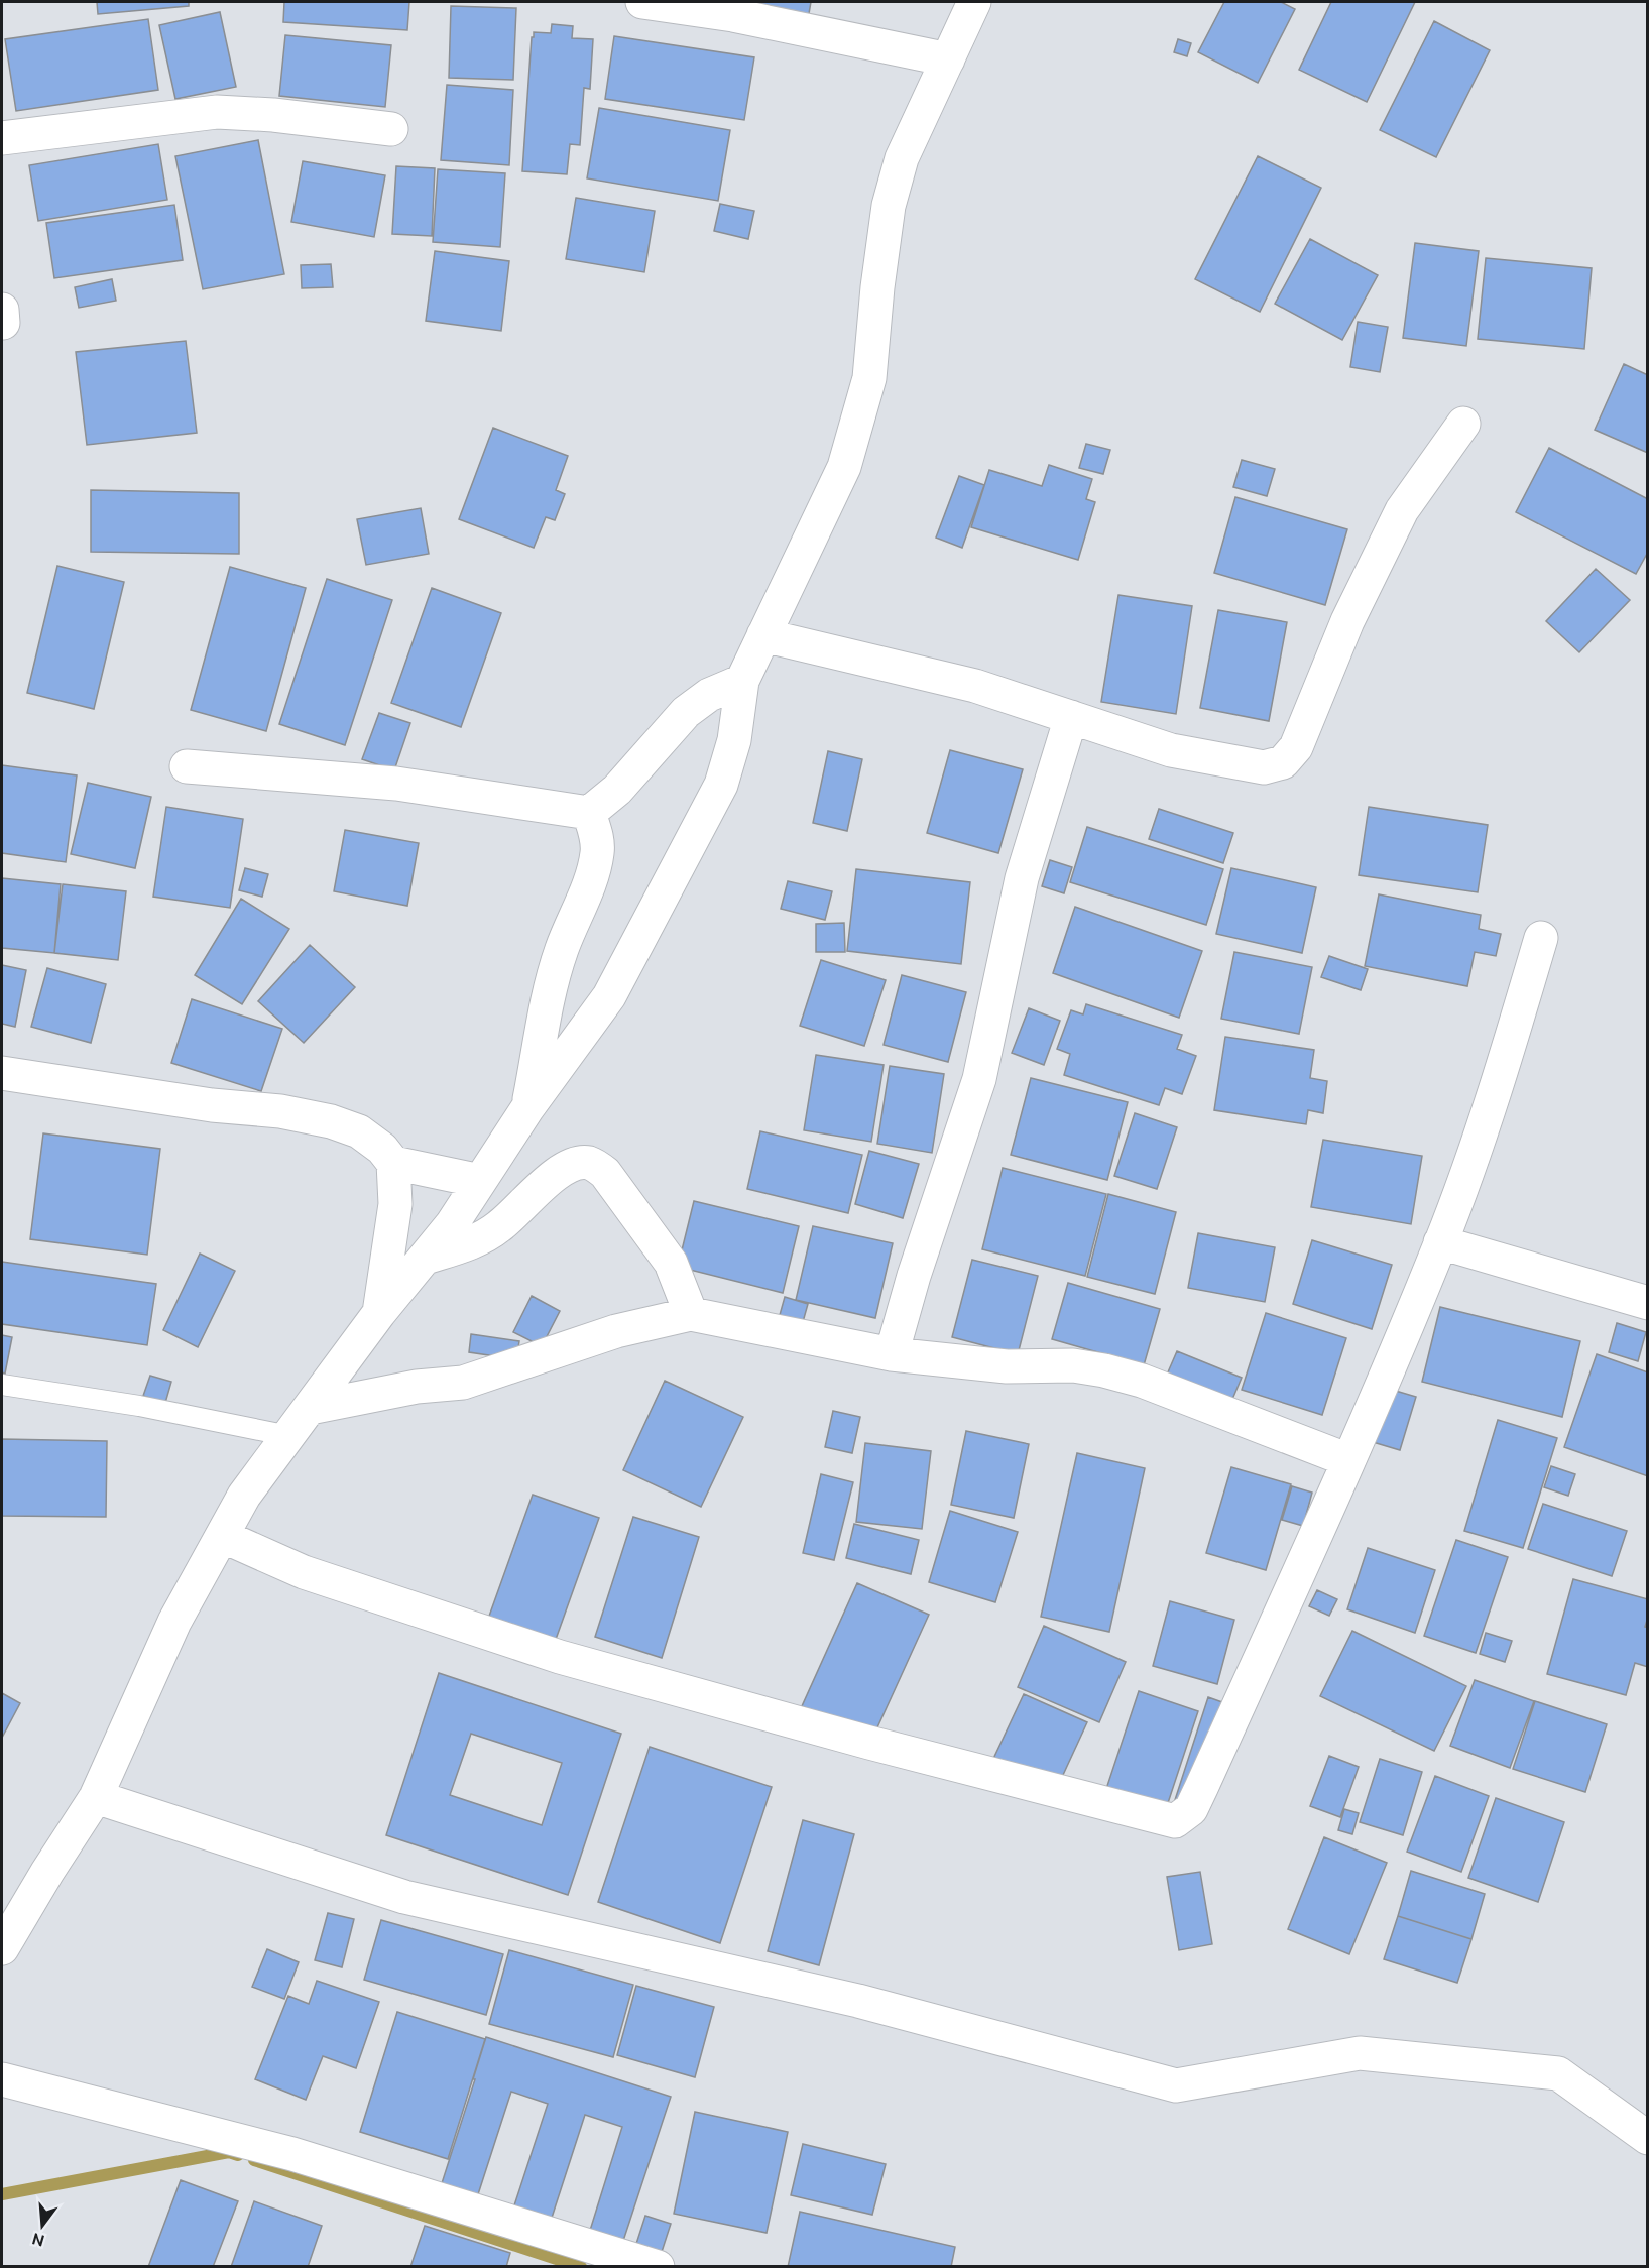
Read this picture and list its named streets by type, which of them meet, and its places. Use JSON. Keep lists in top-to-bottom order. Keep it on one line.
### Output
{"north":"bottom"}
